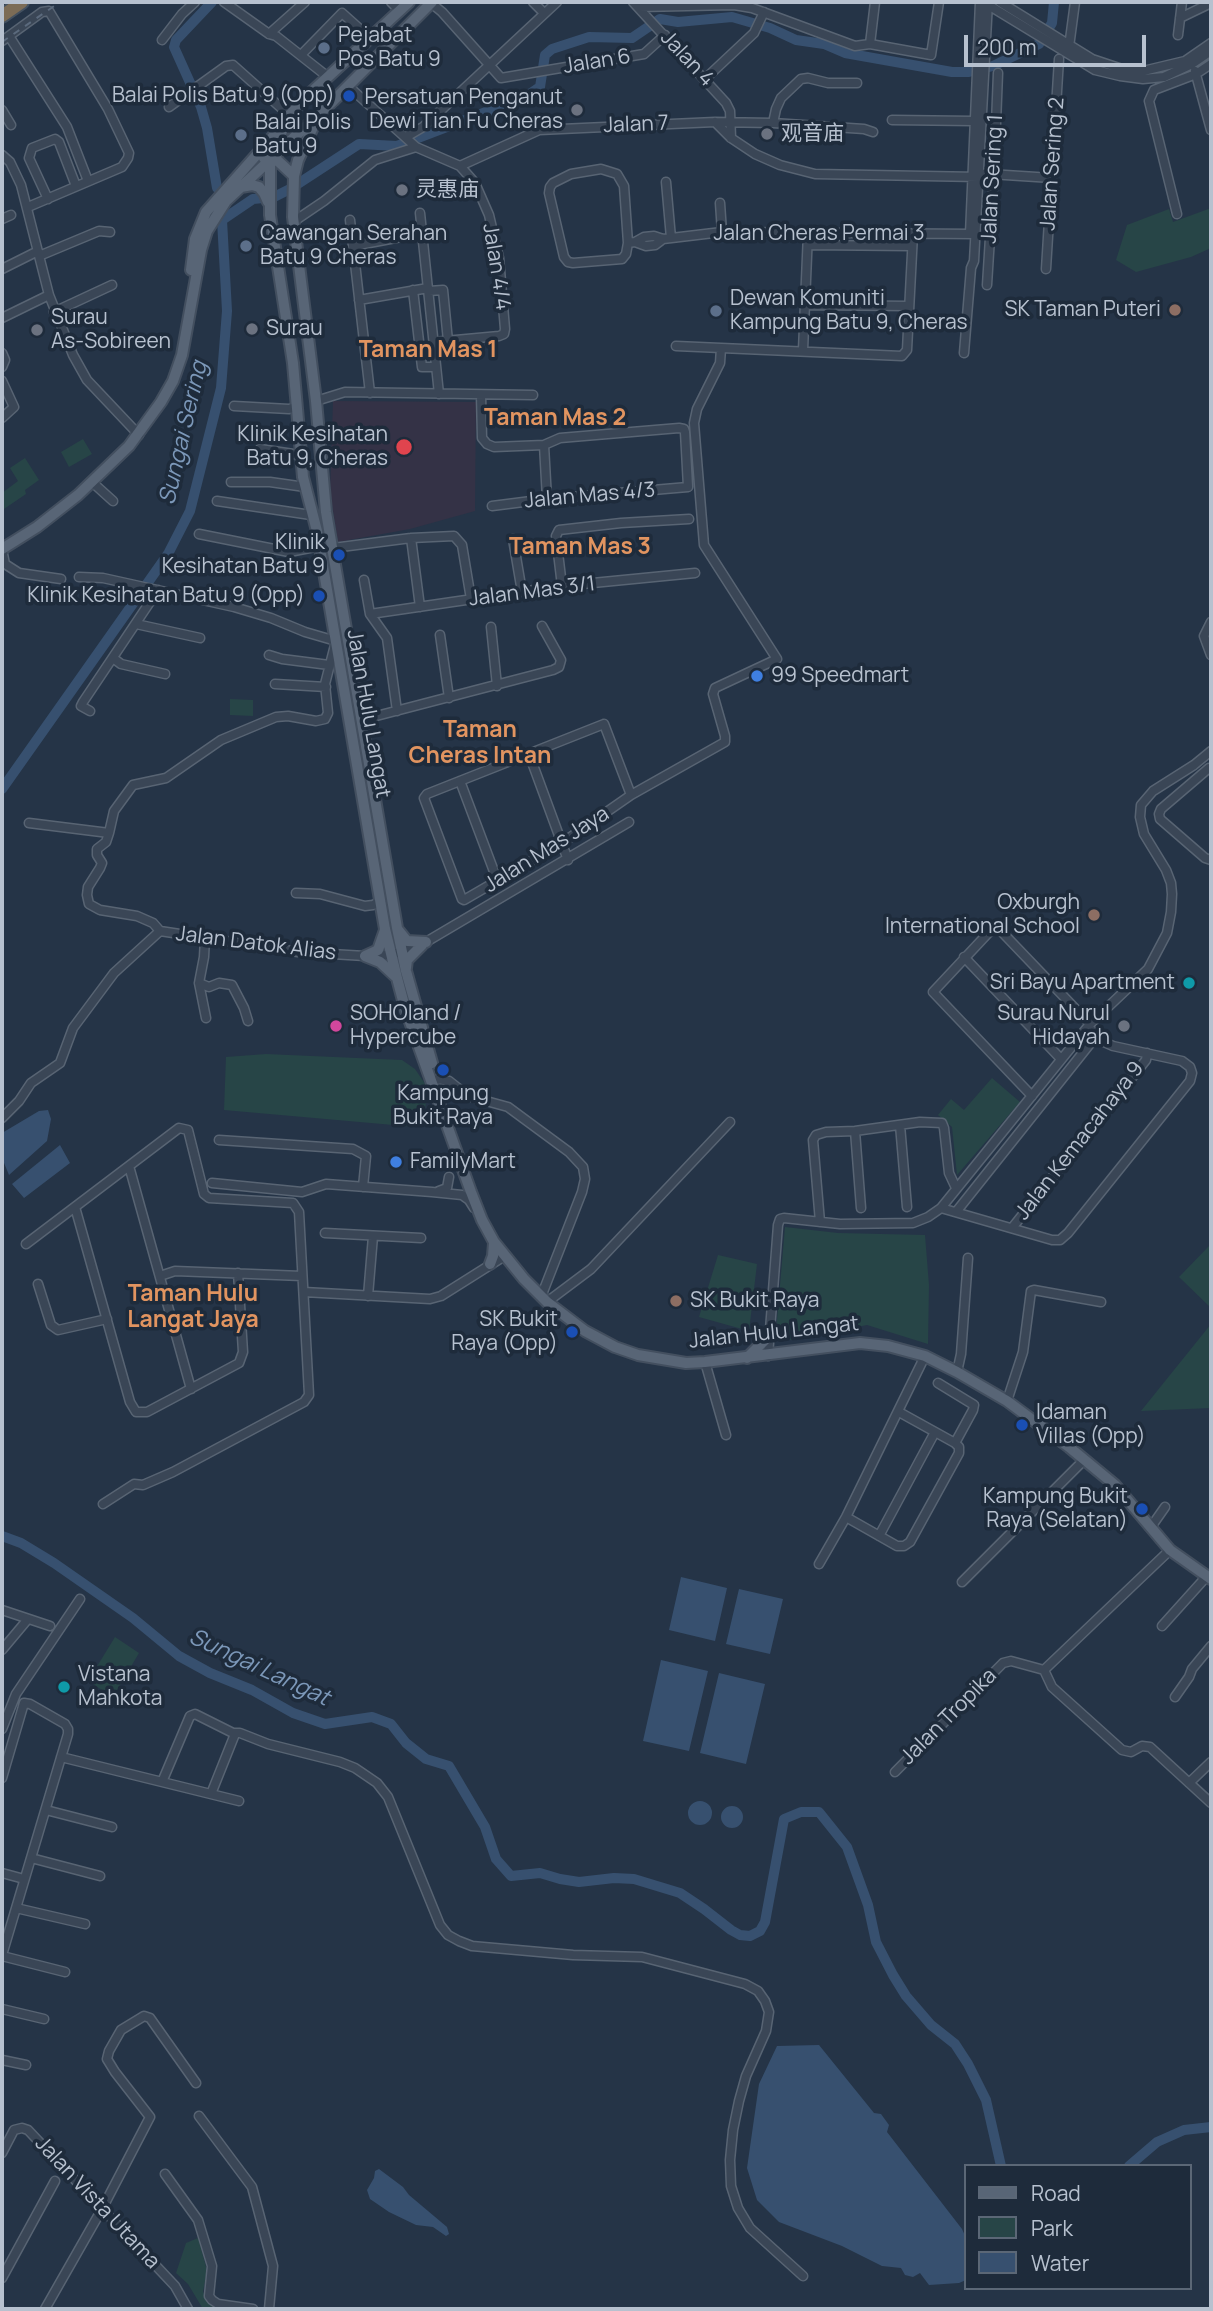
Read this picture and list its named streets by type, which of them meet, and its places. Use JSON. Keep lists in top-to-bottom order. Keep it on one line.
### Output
{"streets":{"main road":["Jalan Hulu Langat"],"street":["Jalan 4","Jalan 6","Jalan 7","Jalan Sering 2","Jalan Sering 1","Jalan Cheras Permai 3","Jalan 4/4","Jalan Mas 4/3","Jalan Mas 3/1","Jalan Mas Jaya","Jalan Datok Alias","Jalan Kemacahaya 9","Jalan Tropika","Jalan Vista Utama"]},"crossings":[["Jalan 4","Jalan 6"],["Jalan 4","Jalan 7"],["Jalan 7","Jalan 4/4"],["Jalan Hulu Langat","Jalan Datok Alias"]],"districts":["Taman Mas 1","Taman Mas 2","Taman Mas 3","Taman Cheras Intan","Taman Hulu Langat Jaya"],"water":["Sungai Sering","Sungai Langat"],"places":["Pejabat Pos Batu 9","Balai Polis Batu 9 (Opp)","Persatuan Penganut Dewi Tian Fu Cheras","观音庙","Balai Polis Batu 9","灵惠庙","Cawangan Serahan Batu 9 Cheras","SK Taman Puteri","Dewan Komuniti Kampung Batu 9, Cheras","Surau","Surau As-Sobireen","Klinik Kesihatan Batu 9, Cheras","Klinik Kesihatan Batu 9","Klinik Kesihatan Batu 9 (Opp)","99 Speedmart","Oxburgh International School","Sri Bayu Apartment","SOHOland / Hypercube","Surau Nurul Hidayah","Kampung Bukit Raya","FamilyMart","SK Bukit Raya","SK Bukit Raya (Opp)","Idaman Villas (Opp)","Kampung Bukit Raya (Selatan)","Vistana Mahkota"],"legend":["Road","Park","Water"],"scale_bar":"200 m"}
